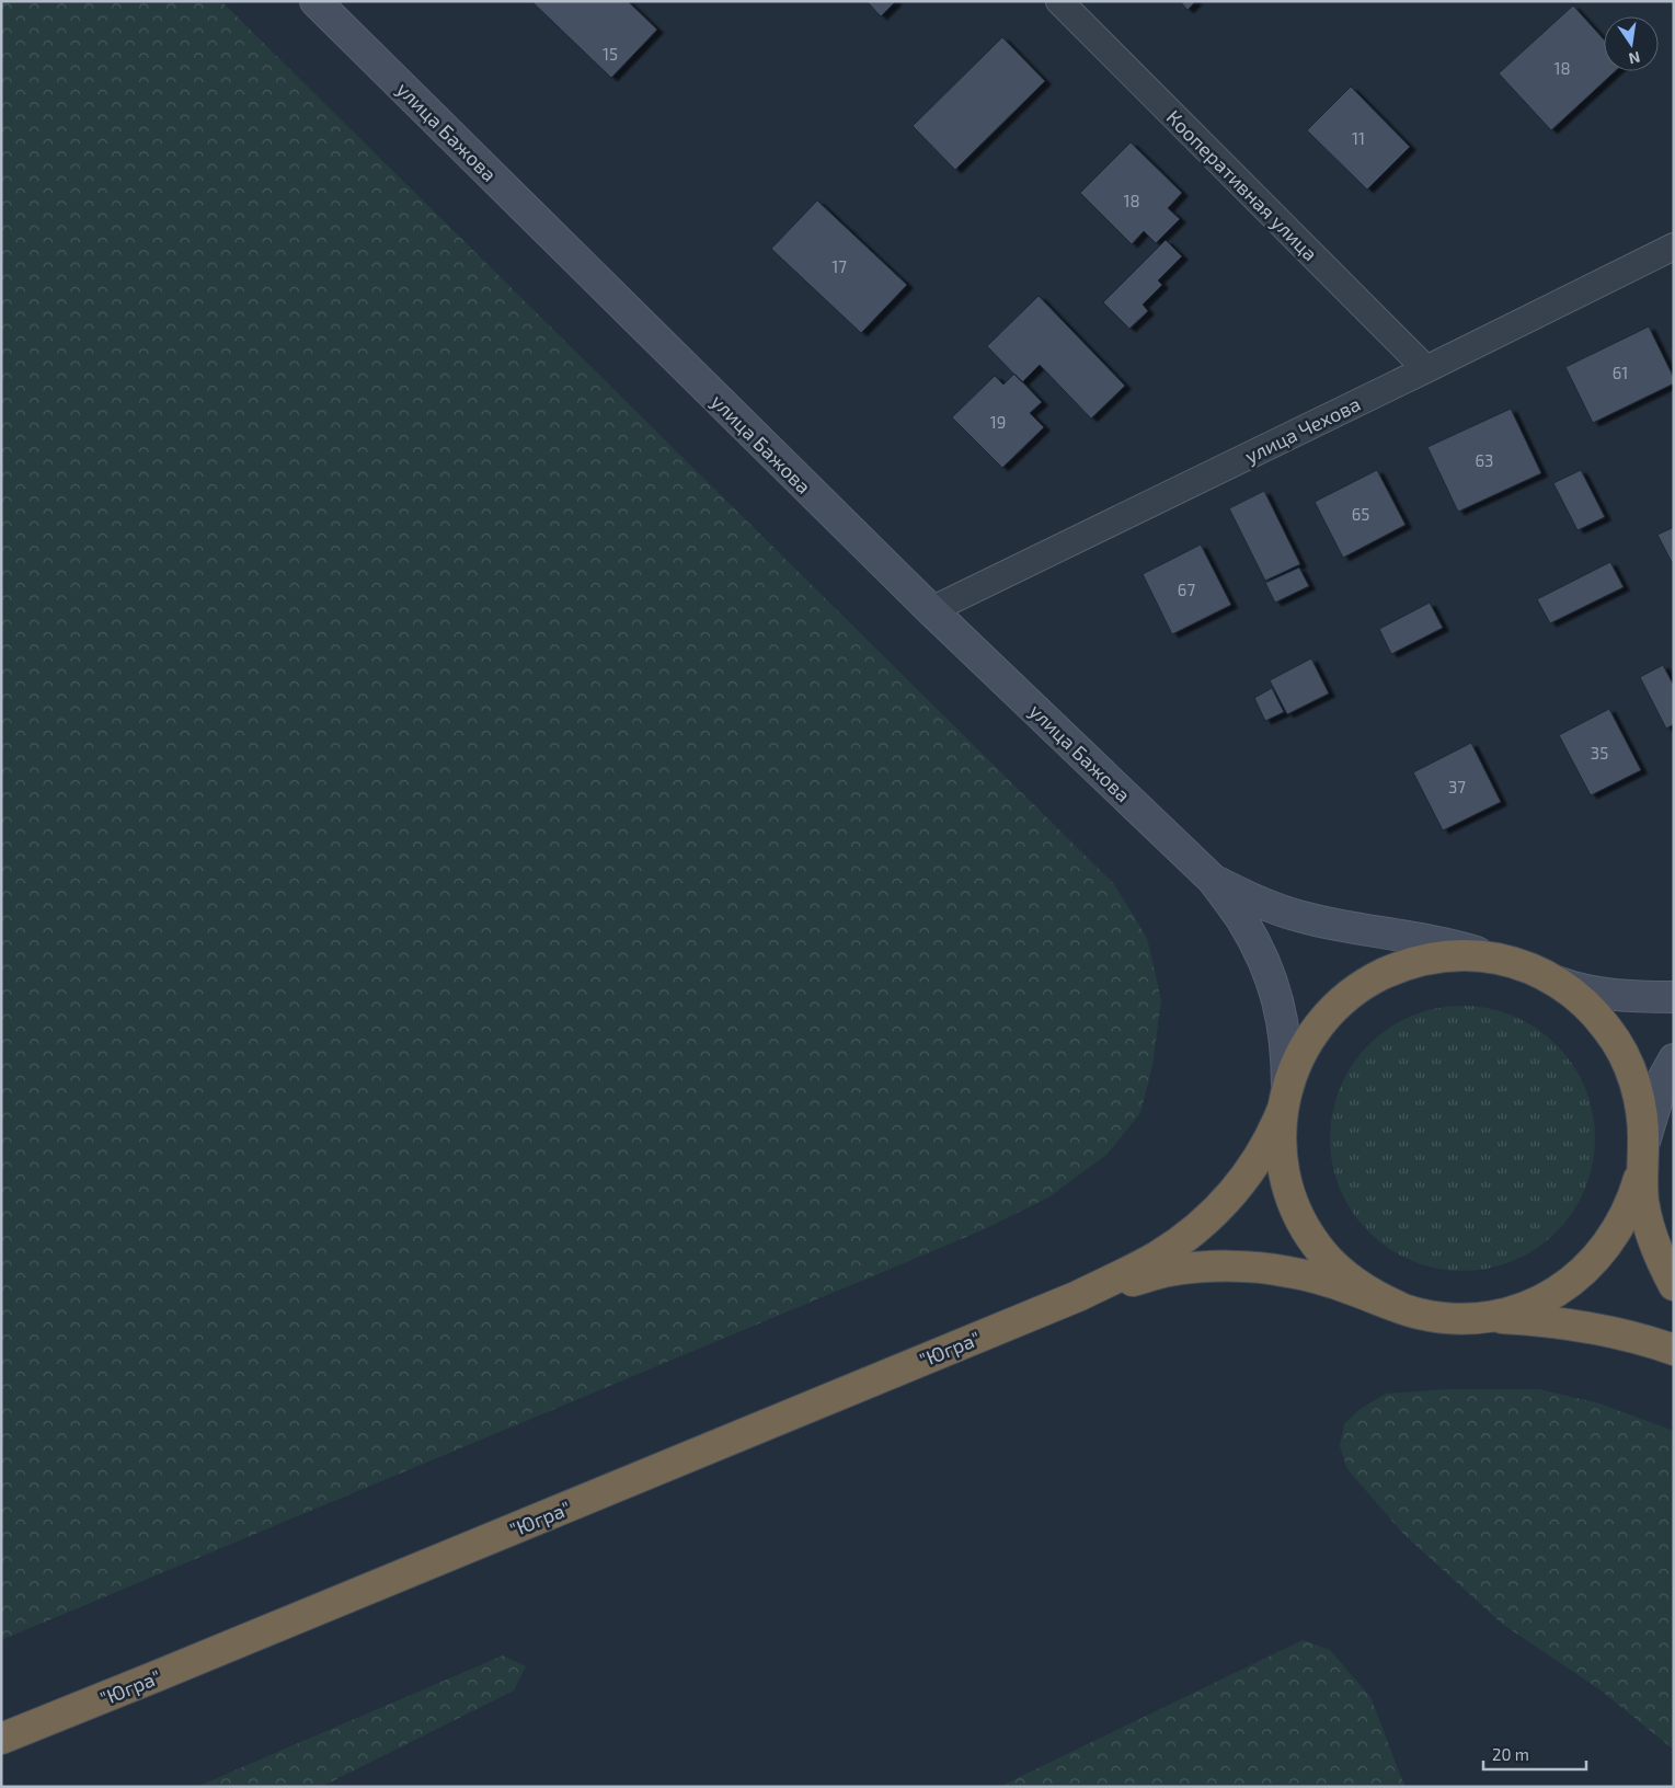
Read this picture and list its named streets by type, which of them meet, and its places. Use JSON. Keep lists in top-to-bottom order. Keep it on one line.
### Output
{"streets":{"highway":["\"Югра\""],"street":["улица Бажова","Кооперативная улица","улица Чехова"]},"crossings":[["улица Бажова","улица Чехова"],["Кооперативная улица","улица Чехова"]],"house_numbers":["15","18","11","18","17","61","19","63","65","67","35","37"],"scale_bar":"20 m","north":"bottom"}
